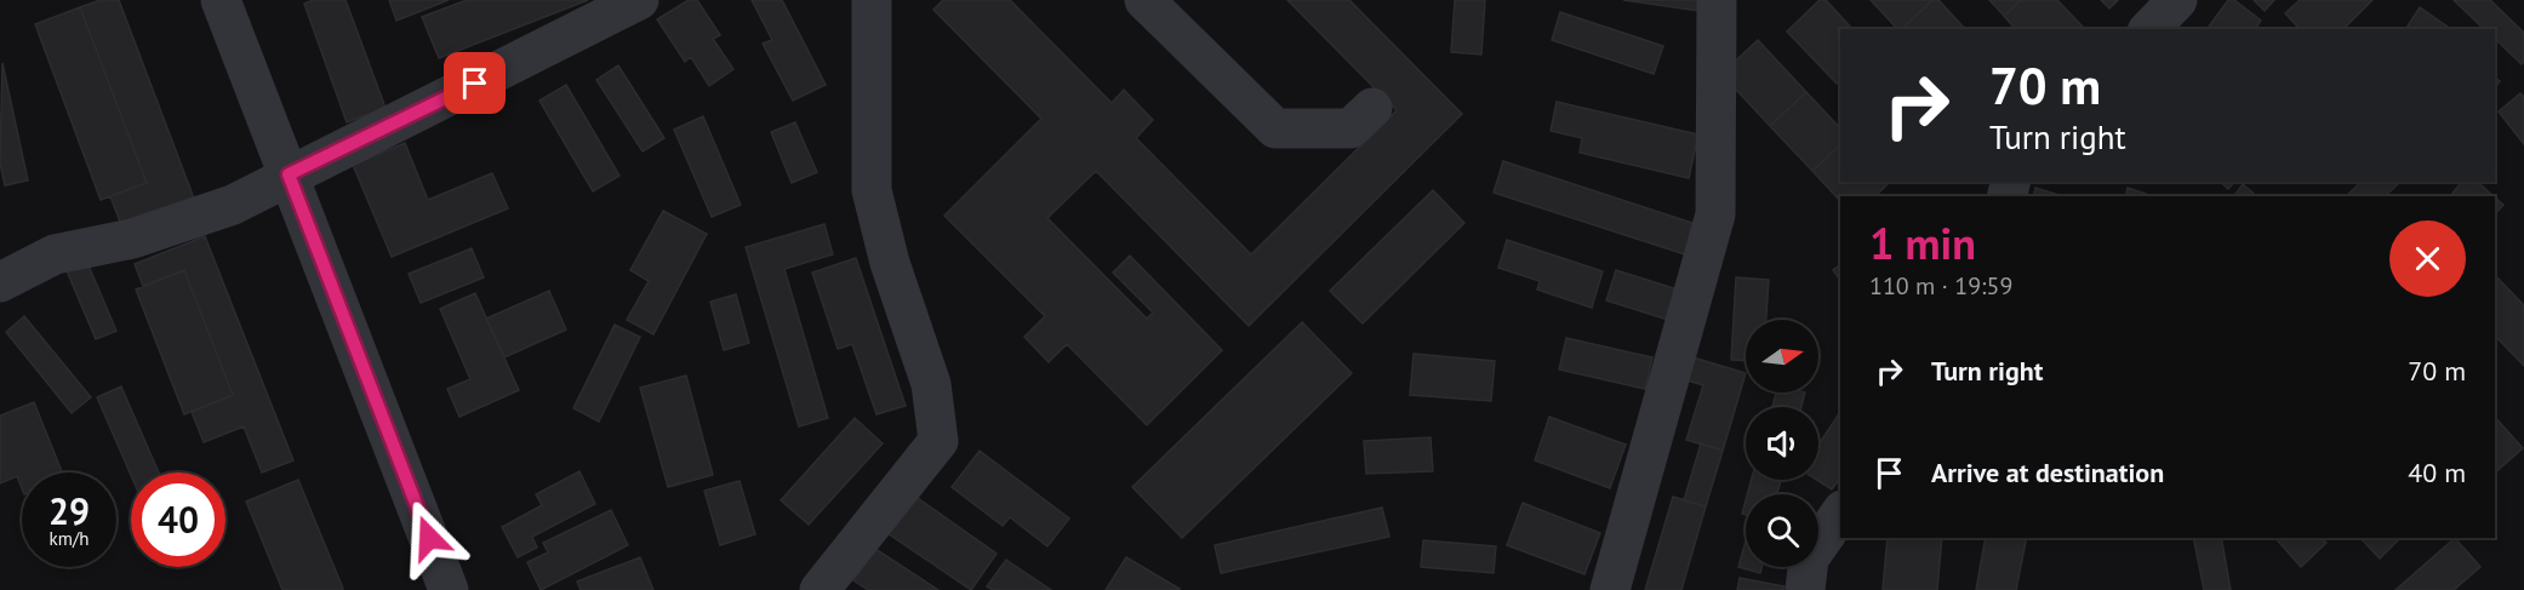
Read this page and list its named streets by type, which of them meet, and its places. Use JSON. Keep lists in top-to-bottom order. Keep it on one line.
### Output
{"north":"right","page":{"turn":["70 m","Turn right"],"heading":["1 min","110 m · 19:59"],"list":[{"name":"Turn right","value":"70 m"},{"name":"Arrive at destination","value":"40 m"}],"speed":"29 km/h","limit":"40"}}
